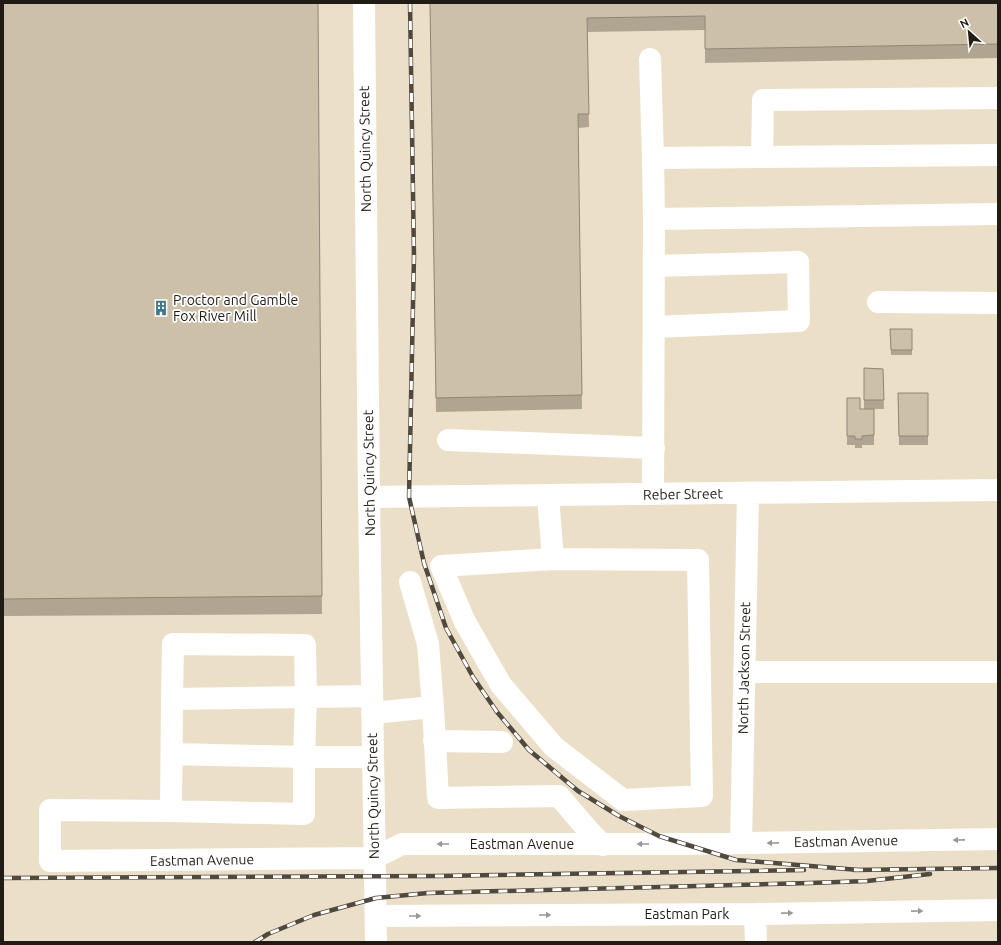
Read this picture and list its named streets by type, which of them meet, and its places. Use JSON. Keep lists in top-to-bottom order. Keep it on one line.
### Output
{"streets":{"street":["North Quincy Street","Reber Street","North Jackson Street","Eastman Avenue","Eastman Park"]},"crossings":[["North Quincy Street","Reber Street"],["North Quincy Street","Eastman Avenue"],["North Quincy Street","Eastman Park"],["Reber Street","North Jackson Street"],["North Jackson Street","Eastman Avenue"]],"one_way":["Eastman Park"],"places":{"building":["Proctor and Gamble Fox River Mill"]},"north":"top left"}
